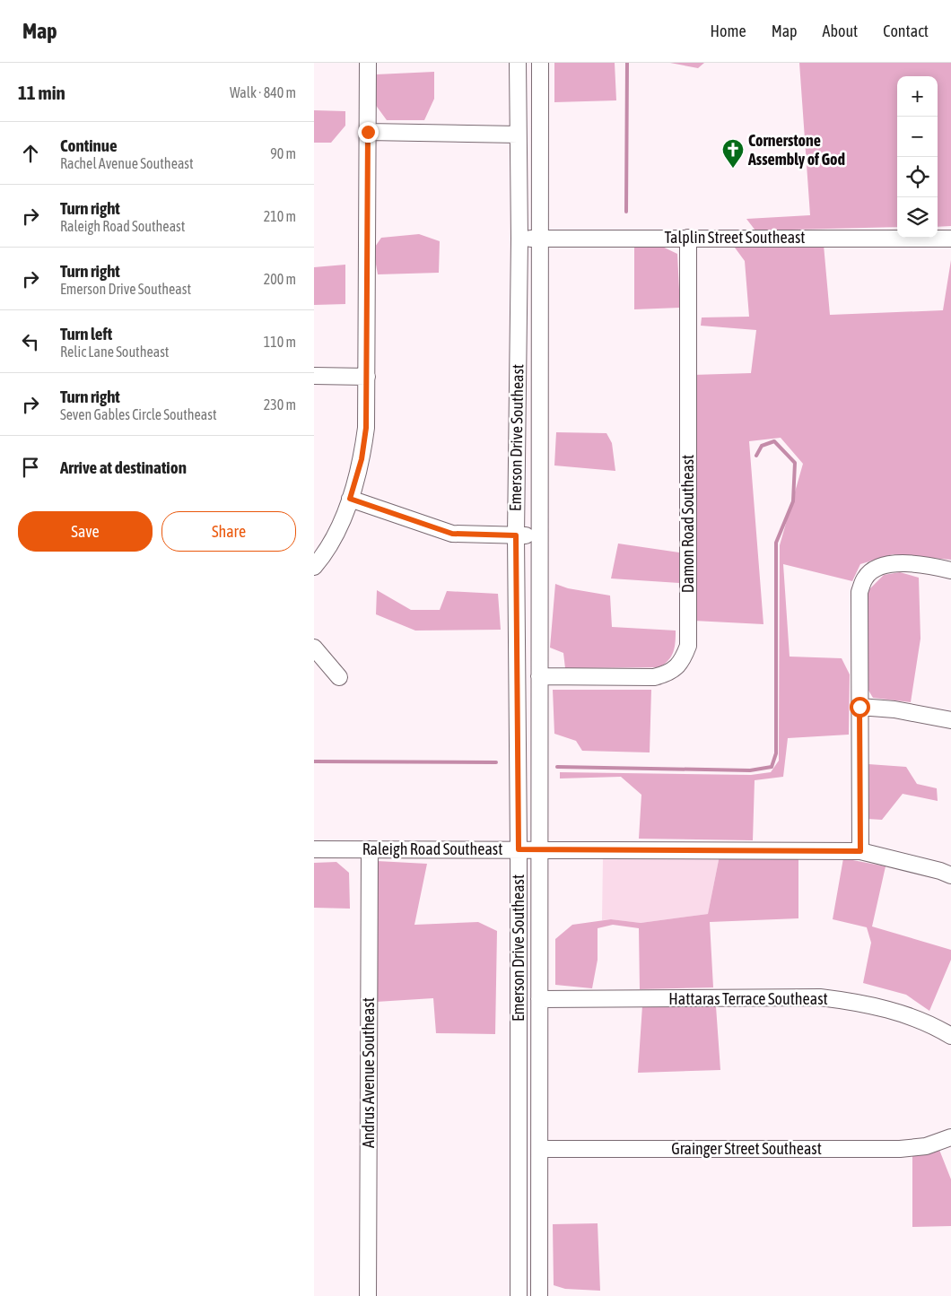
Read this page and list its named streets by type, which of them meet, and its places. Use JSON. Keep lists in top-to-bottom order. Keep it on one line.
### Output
{"streets":{"street":["Talplin Street Southeast","Emerson Drive Southeast","Damon Road Southeast","Raleigh Road Southeast","Hattaras Terrace Southeast","Andrus Avenue Southeast","Grainger Street Southeast"]},"crossings":[["Talplin Street Southeast","Emerson Drive Southeast"],["Talplin Street Southeast","Damon Road Southeast"],["Emerson Drive Southeast","Damon Road Southeast"],["Emerson Drive Southeast","Raleigh Road Southeast"],["Emerson Drive Southeast","Hattaras Terrace Southeast"],["Emerson Drive Southeast","Grainger Street Southeast"],["Raleigh Road Southeast","Andrus Avenue Southeast"]],"places":{"church":["Cornerstone Assembly of God"]},"page":{"header":"Map","nav":["Home","Map","About","Contact"],"heading":["11 min","Walk · 840 m"],"map_buttons":["+","−"],"list":[["Continue","Rachel Avenue Southeast","90 m"],["Turn right","Raleigh Road Southeast","210 m"],["Turn right","Emerson Drive Southeast","200 m"],["Turn left","Relic Lane Southeast","110 m"],["Turn right","Seven Gables Circle Southeast","230 m"],"Arrive at destination"],"buttons":["Save","Share"]}}
